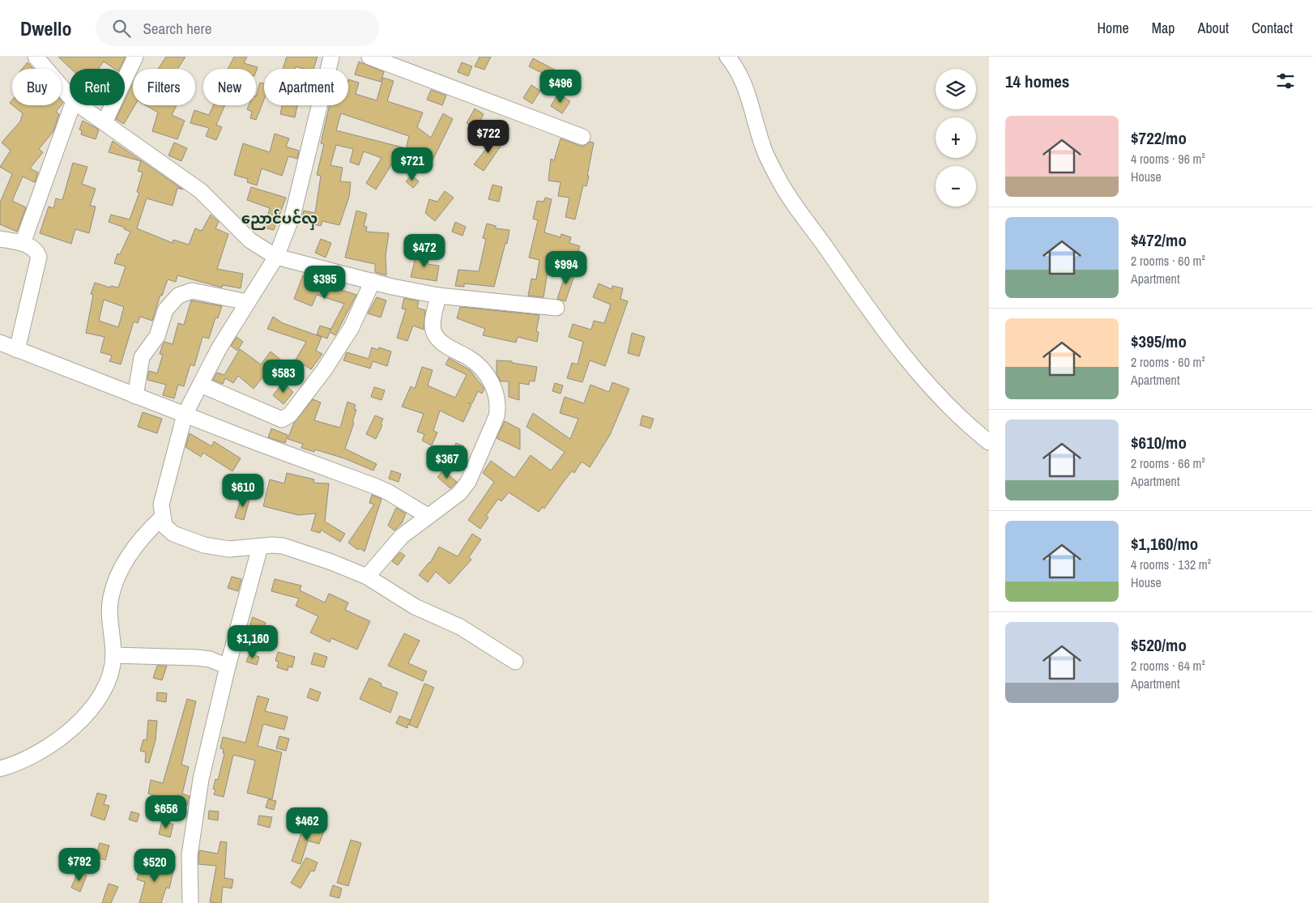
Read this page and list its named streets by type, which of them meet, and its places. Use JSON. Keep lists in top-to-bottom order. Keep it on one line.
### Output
{"districts":["ညောင်ပင်လှ"],"page":{"header":"Dwello","search":"Search here","nav":["Home","Map","About","Contact"],"heading":"14 homes","map_buttons":["+","−"],"chip":["Buy","Rent","Filters","New","Apartment"],"price":["$496","$722","$721","$472","$994","$395","$583","$367","$610","$1,160","$656","$462","$792","$520"],"list":[{"name":"$722/mo","note":"4 rooms · 96 m² · House"},{"name":"$472/mo","note":"2 rooms · 60 m² · Apartment"},{"name":"$395/mo","note":"2 rooms · 60 m² · Apartment"},{"name":"$610/mo","note":"2 rooms · 66 m² · Apartment"},{"name":"$1,160/mo","note":"4 rooms · 132 m² · House"},{"name":"$520/mo","note":"2 rooms · 64 m² · Apartment"}]}}
